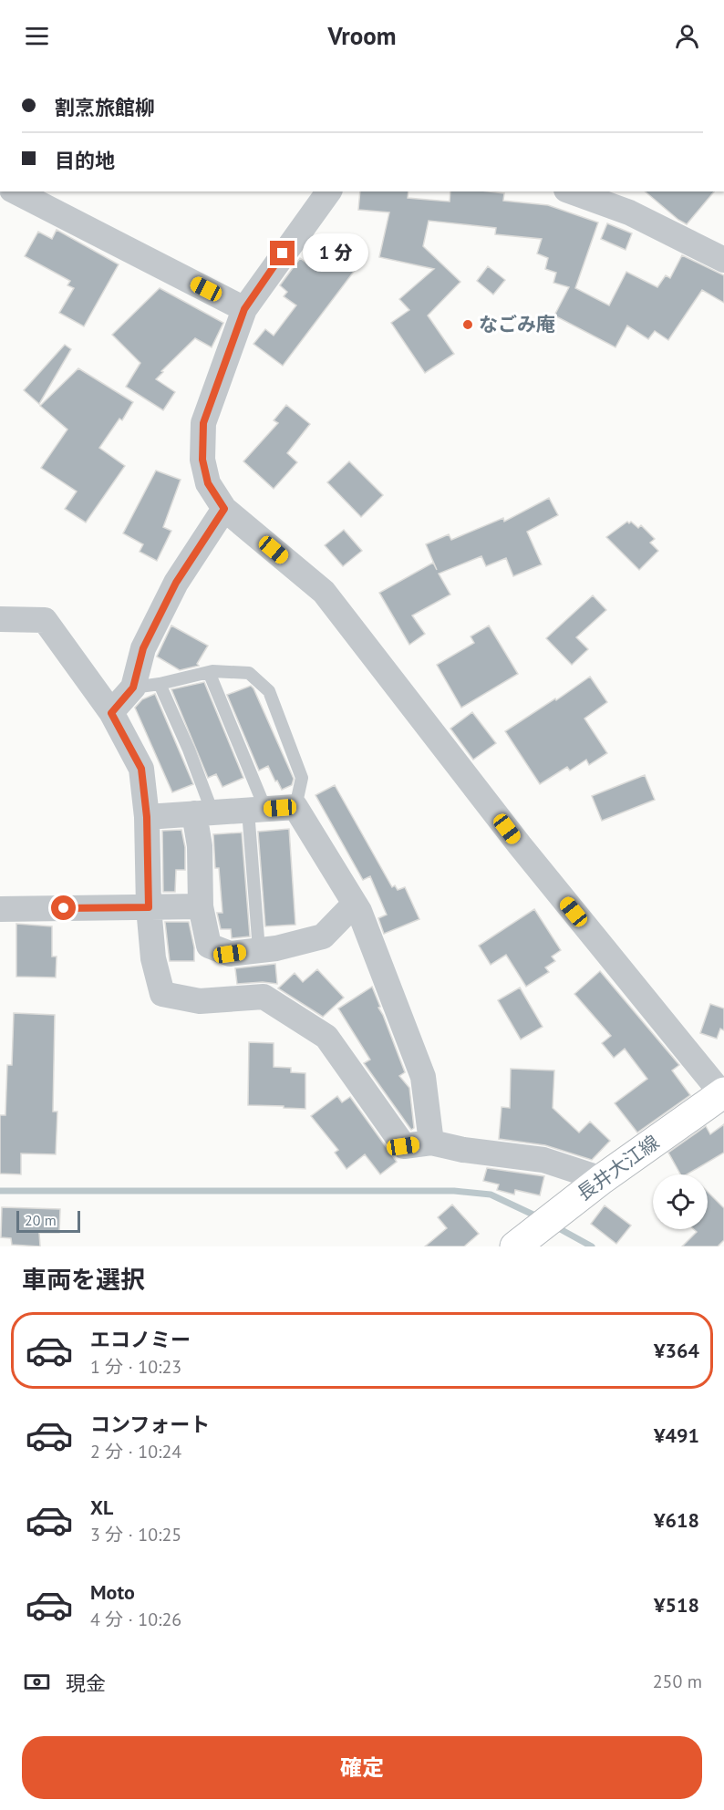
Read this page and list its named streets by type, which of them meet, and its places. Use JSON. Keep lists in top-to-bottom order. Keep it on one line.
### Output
{"streets":{"main road":["長井大江線"]},"places":["なごみ庵"],"scale_bar":"20 m","page":{"header":"Vroom","banner":["割烹旅館柳","目的地"],"bubble":"1 分","scale":"20 m","heading":"車両を選択","list":[{"name":"エコノミー","note":"1 分 · 10:23","value":"¥364"},{"name":"コンフォート","note":"2 分 · 10:24","value":"¥491"},{"name":"XL","note":"3 分 · 10:25","value":"¥618"},{"name":"Moto","note":"4 分 · 10:26","value":"¥518"}],"pay":["現金","250 m"],"buttons":"確定"}}
